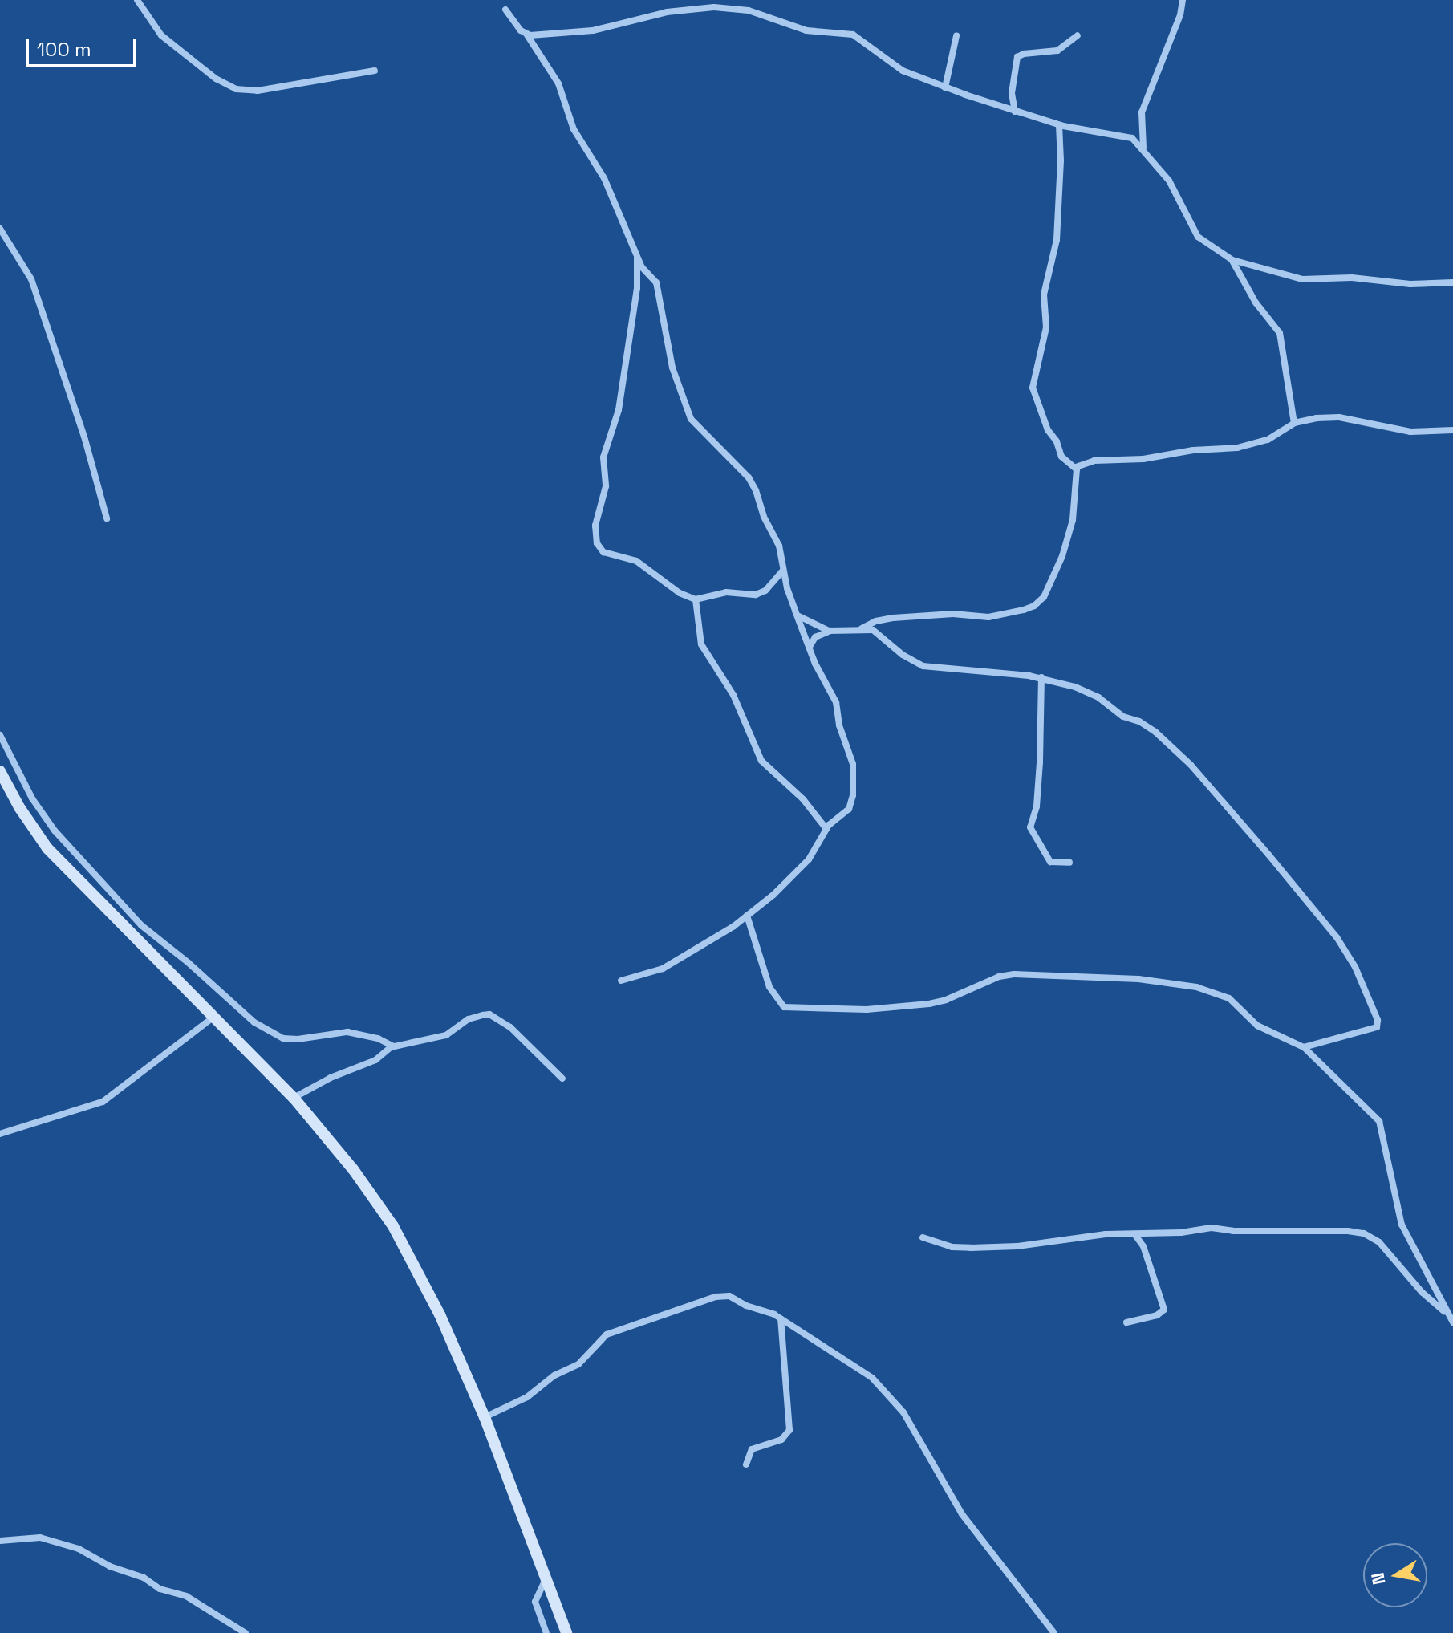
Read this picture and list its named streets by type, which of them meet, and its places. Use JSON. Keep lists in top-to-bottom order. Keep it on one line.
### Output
{"scale_bar":"100 m","north":"left"}
